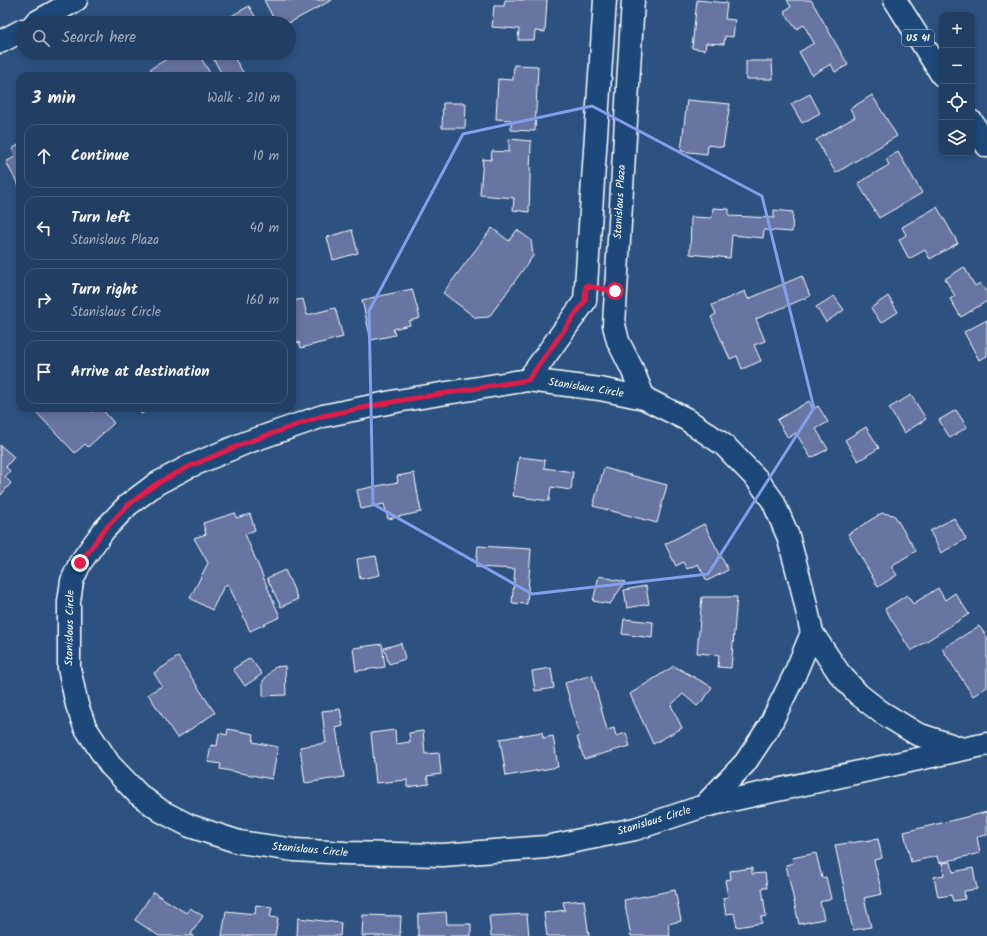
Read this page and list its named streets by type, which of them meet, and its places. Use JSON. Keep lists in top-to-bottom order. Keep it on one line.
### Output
{"streets":{"street":["US 41","Stanislaus Plaza","Stanislaus Circle"]},"crossings":[["Stanislaus Plaza","Stanislaus Circle"]],"page":{"map_buttons":["+","−"],"search":"Search here","heading":["3 min","Walk · 210 m"],"list":[["Continue","10 m"],["Turn left","Stanislaus Plaza","40 m"],["Turn right","Stanislaus Circle","160 m"],"Arrive at destination"]}}
